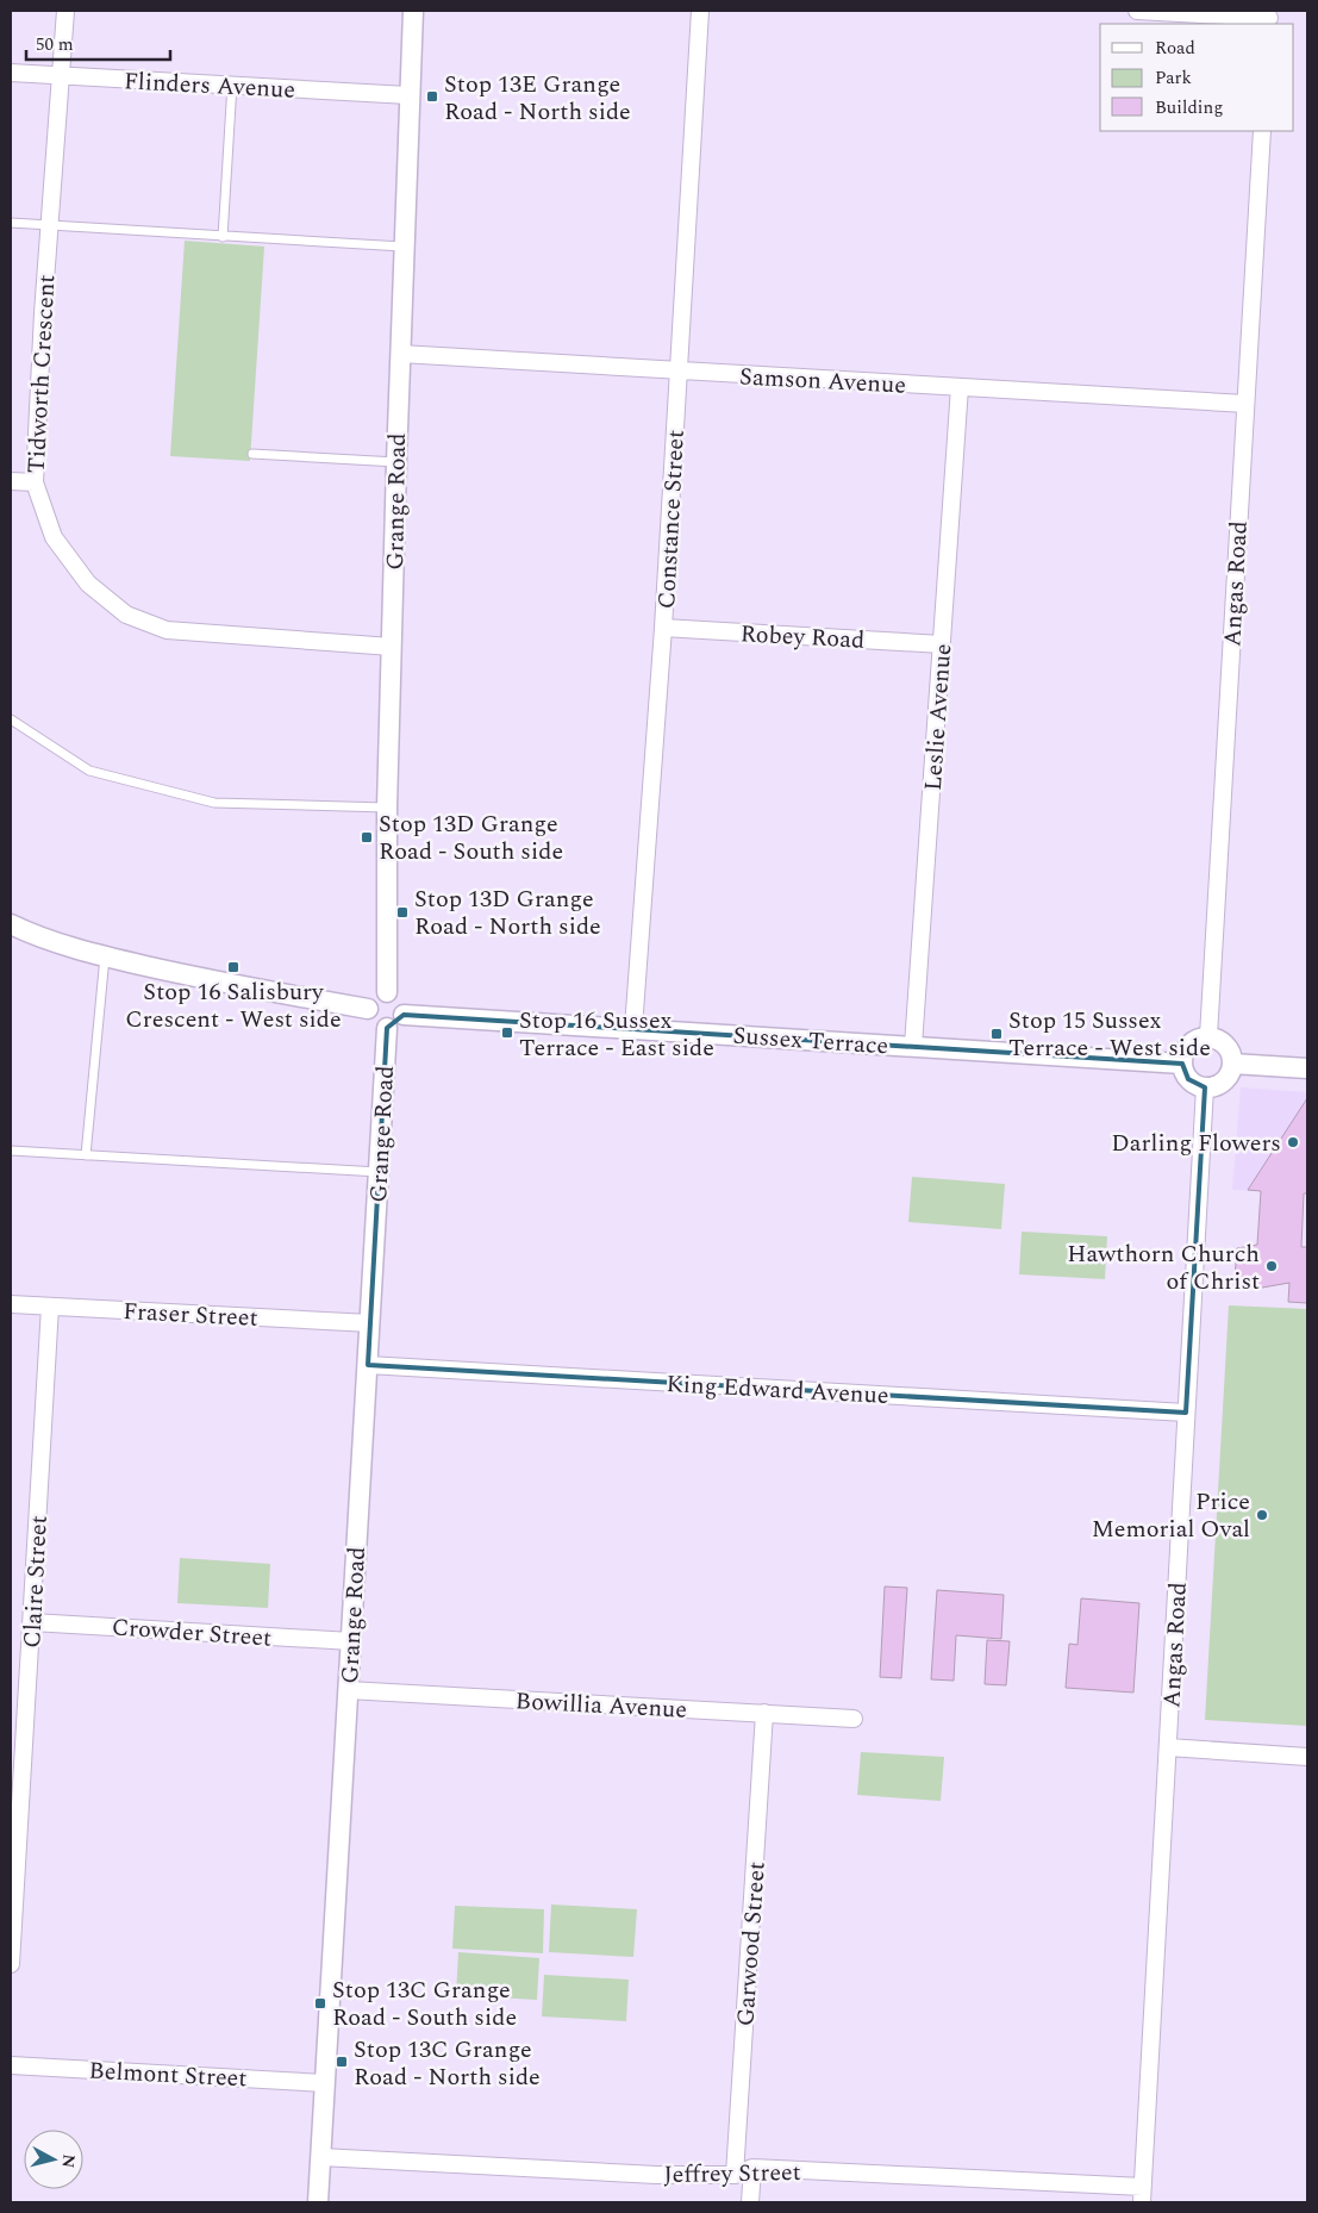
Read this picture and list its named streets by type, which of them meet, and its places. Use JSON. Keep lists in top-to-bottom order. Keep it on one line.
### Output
{"streets":{"street":["Flinders Avenue","Tidworth Crescent","Samson Avenue","Grange Road","Constance Street","Angas Road","Robey Road","Leslie Avenue","Sussex Terrace","Fraser Street","King Edward Avenue","Claire Street","Crowder Street","Bowillia Avenue","Garwood Street","Belmont Street","Jeffrey Street"]},"crossings":[["Flinders Avenue","Tidworth Crescent"],["Flinders Avenue","Grange Road"],["Tidworth Crescent","Grange Road"],["Samson Avenue","Grange Road"],["Samson Avenue","Constance Street"],["Samson Avenue","Angas Road"],["Samson Avenue","Leslie Avenue"],["Grange Road","Sussex Terrace"],["Grange Road","Fraser Street"],["Grange Road","King Edward Avenue"],["Grange Road","Crowder Street"],["Grange Road","Bowillia Avenue"],["Grange Road","Belmont Street"],["Grange Road","Jeffrey Street"],["Constance Street","Robey Road"],["Constance Street","Sussex Terrace"],["Angas Road","Sussex Terrace"],["Angas Road","King Edward Avenue"],["Angas Road","Jeffrey Street"],["Robey Road","Leslie Avenue"],["Leslie Avenue","Sussex Terrace"],["Fraser Street","Claire Street"],["Claire Street","Crowder Street"],["Bowillia Avenue","Garwood Street"],["Garwood Street","Jeffrey Street"]],"places":{"transit":["Stop 13E Grange Road - North side","Stop 13D Grange Road - South side","Stop 13D Grange Road - North side","Stop 16 Salisbury Crescent - West side","Stop 16 Sussex Terrace - East side","Stop 15 Sussex Terrace - West side","Stop 13C Grange Road - South side","Stop 13C Grange Road - North side"],"other":["Darling Flowers","Hawthorn Church of Christ","Price Memorial Oval"]},"legend":["Road","Park","Building"],"scale_bar":"50 m","north":"right"}
